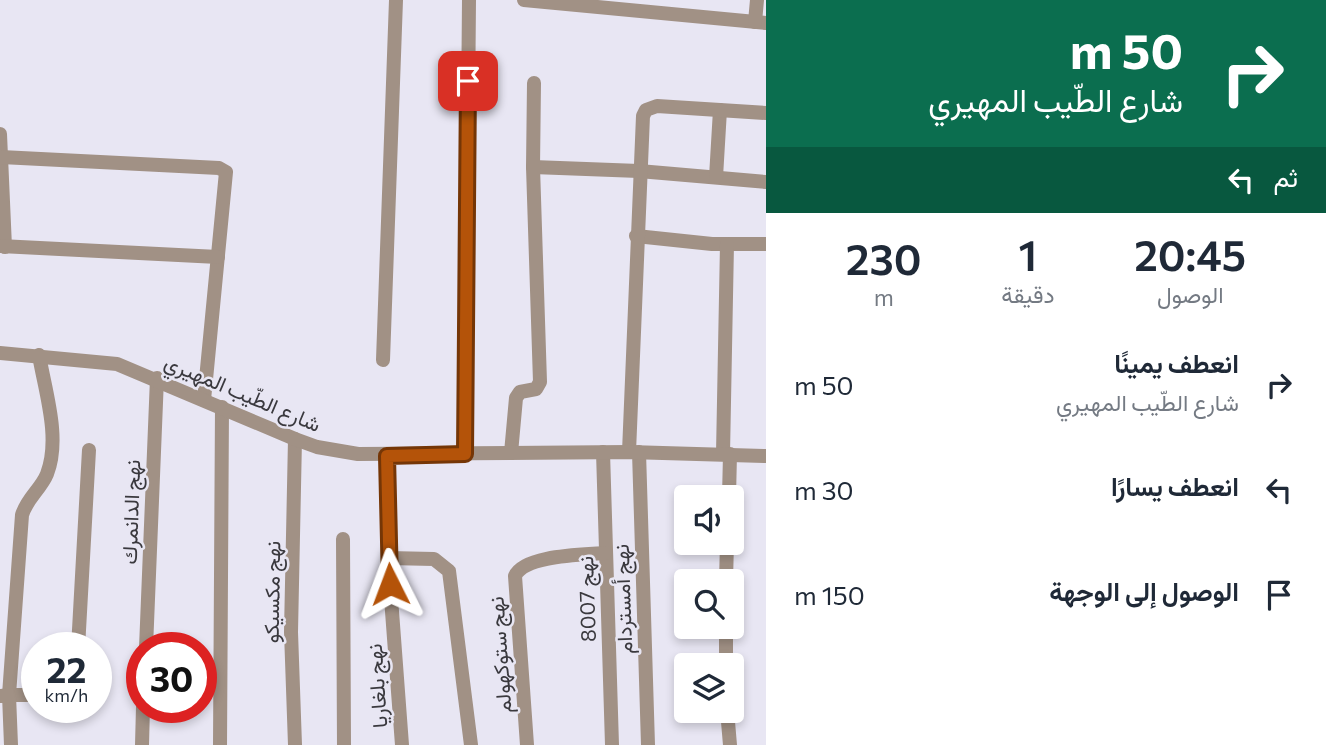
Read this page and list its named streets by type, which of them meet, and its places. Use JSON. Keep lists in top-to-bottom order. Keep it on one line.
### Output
{"streets":{"street":["شارع الطّيب المهيري","نهج الدانمرك","نهج مكسيكو","نهج 8007","نهج أمستردام","نهج ستوكهولم","نهج بلغاريا"]},"crossings":[["شارع الطّيب المهيري","نهج الدانمرك"],["شارع الطّيب المهيري","نهج مكسيكو"],["شارع الطّيب المهيري","نهج 8007"],["شارع الطّيب المهيري","نهج أمستردام"],["شارع الطّيب المهيري","نهج بلغاريا"],["نهج 8007","نهج ستوكهولم"]],"page":{"turn":["50 m","شارع الطّيب المهيري"],"then":"ثم","eta":["20:45","الوصول","1","دقيقة","230","m"],"list":[{"name":"انعطف يمينًا","note":"شارع الطّيب المهيري","value":"50 m"},{"name":"انعطف يسارًا","value":"30 m"},{"name":"الوصول إلى الوجهة","value":"150 m"}],"speed":"22 km/h","limit":"30"}}
